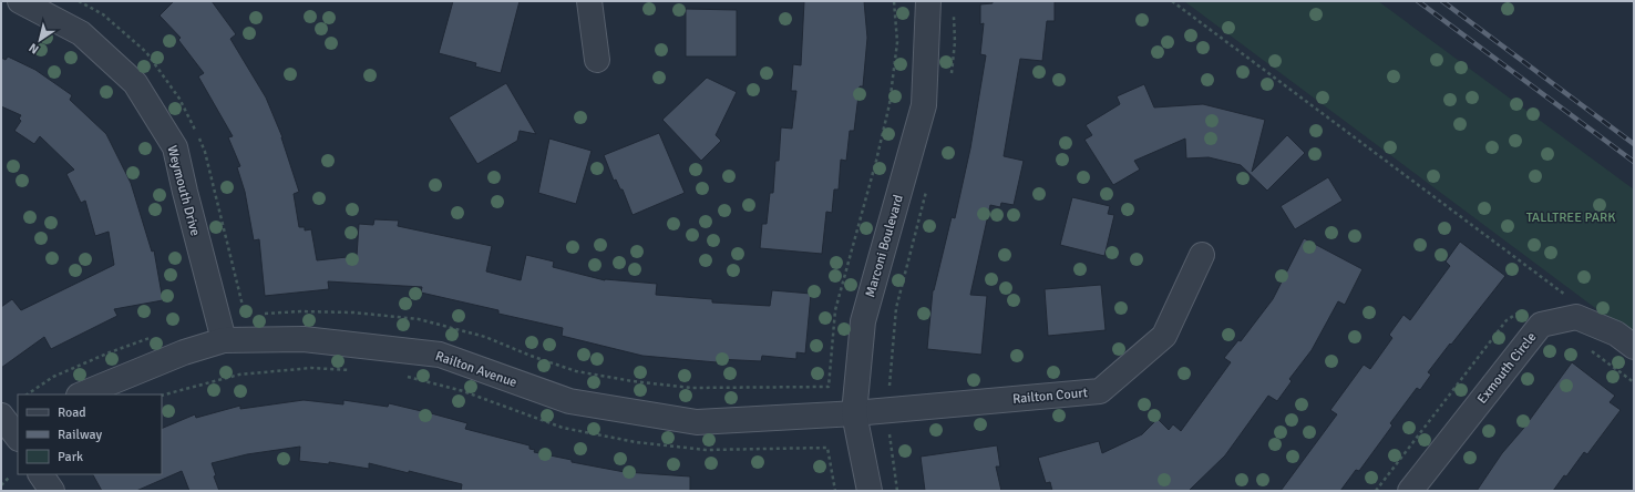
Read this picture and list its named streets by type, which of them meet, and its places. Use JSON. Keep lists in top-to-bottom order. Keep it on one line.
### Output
{"streets":{"street":["Weymouth Drive","Marconi Boulevard","Exmouth Circle","Railton Avenue","Railton Court"]},"crossings":[["Weymouth Drive","Railton Avenue"],["Marconi Boulevard","Railton Avenue"],["Marconi Boulevard","Railton Court"],["Railton Avenue","Railton Court"]],"parks":["TALLTREE PARK"],"legend":["Road","Railway","Park"],"north":"bottom left"}
